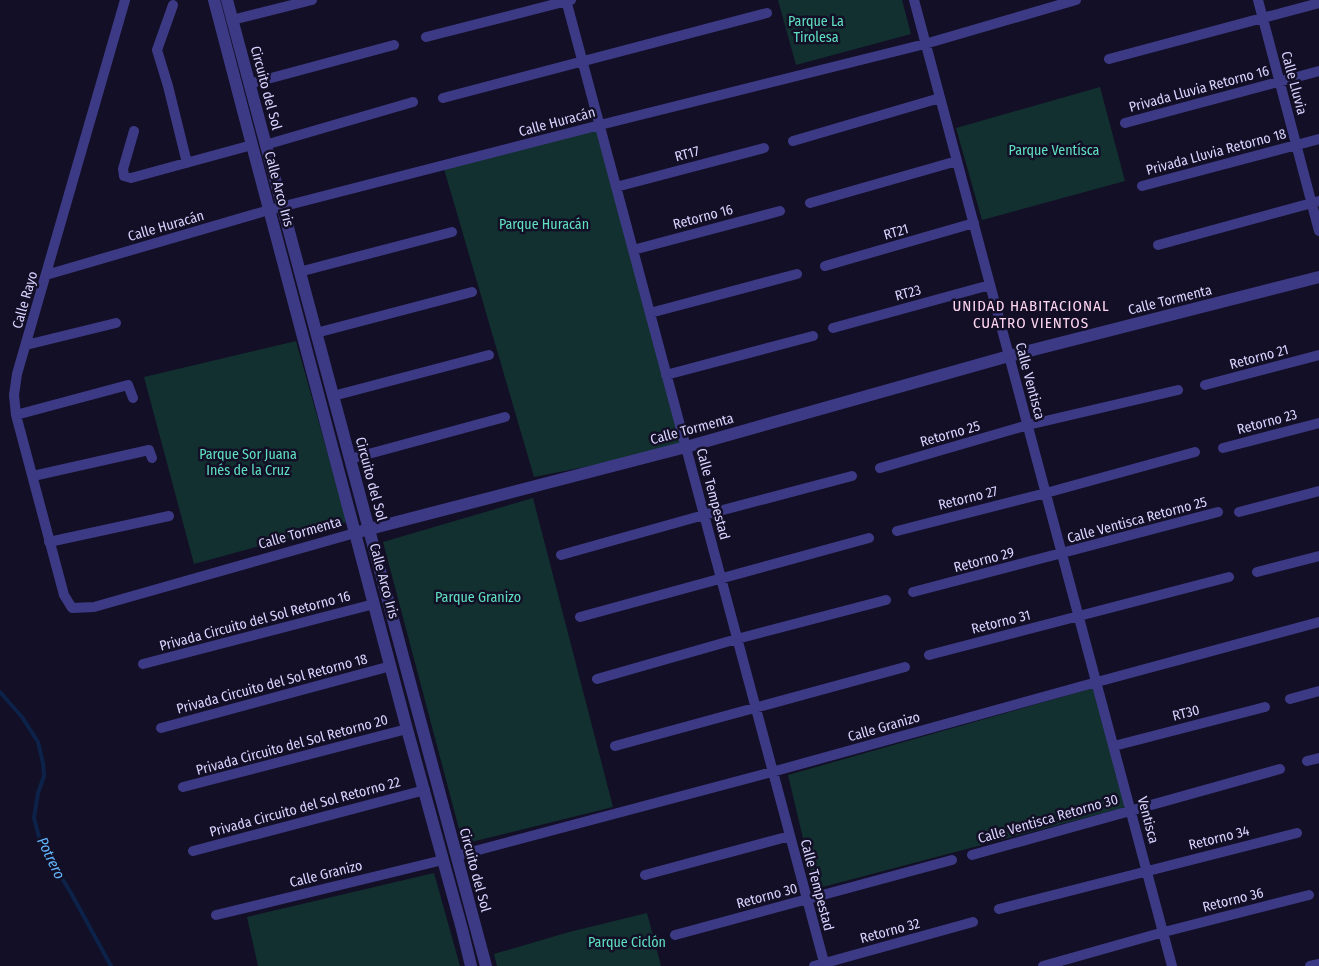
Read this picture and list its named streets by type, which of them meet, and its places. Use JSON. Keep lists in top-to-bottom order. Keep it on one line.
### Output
{"streets":{"street":["Calle Lluvia","Circuito del Sol","Privada Lluvia Retorno 16","Calle Huracán","Privada Lluvia Retorno 18","RT17","Calle Arco Iris","Retorno 16","RT21","RT23","Calle Rayo","Calle Tormenta","Retorno 21","Calle Ventisca","Retorno 23","Retorno 25","Calle Tempestad","Retorno 27","Calle Ventisca Retorno 25","Retorno 29","Privada Circuito del Sol Retorno 16","Retorno 31","Privada Circuito del Sol Retorno 18","RT30","Calle Granizo","Privada Circuito del Sol Retorno 20","Privada Circuito del Sol Retorno 22","Calle Ventisca Retorno 30","Ventisca","Retorno 34","Retorno 30","Retorno 36","Retorno 32"]},"crossings":[["Calle Lluvia","Privada Lluvia Retorno 16"],["Calle Lluvia","Privada Lluvia Retorno 18"],["Circuito del Sol","Calle Huracán"],["Circuito del Sol","Calle Tormenta"],["Circuito del Sol","Calle Granizo"],["Calle Huracán","Calle Arco Iris"],["Calle Huracán","Calle Rayo"],["Calle Huracán","Calle Ventisca"],["Calle Huracán","Calle Tempestad"],["RT17","Calle Tempestad"],["Calle Arco Iris","Calle Tormenta"],["Calle Arco Iris","Privada Circuito del Sol Retorno 16"],["Calle Arco Iris","Privada Circuito del Sol Retorno 18"],["Calle Arco Iris","Calle Granizo"],["Calle Arco Iris","Privada Circuito del Sol Retorno 20"],["Calle Arco Iris","Privada Circuito del Sol Retorno 22"],["Retorno 16","Calle Tempestad"],["RT21","Calle Ventisca"],["RT23","Calle Ventisca"],["Calle Rayo","Calle Tormenta"],["Calle Tormenta","Calle Ventisca"],["Calle Tormenta","Calle Tempestad"],["Calle Ventisca","Retorno 25"],["Calle Ventisca","Retorno 27"],["Calle Ventisca","Calle Ventisca Retorno 25"],["Calle Ventisca","Retorno 29"],["Calle Ventisca","Retorno 31"],["Calle Ventisca","Calle Granizo"],["Calle Ventisca","Ventisca"],["Calle Tempestad","Calle Granizo"],["Calle Tempestad","Retorno 30"],["Calle Tempestad","Retorno 32"],["Calle Ventisca Retorno 25","Retorno 29"],["RT30","Ventisca"],["Calle Granizo","Ventisca"],["Calle Ventisca Retorno 30","Ventisca"],["Ventisca","Retorno 34"],["Ventisca","Retorno 36"]],"districts":["UNIDAD HABITACIONAL CUATRO VIENTOS"],"water":["Potrero"],"parks":["Parque La Tirolesa","Parque Ventísca","Parque Huracán","Parque Sor Juana Inés de la Cruz","Parque Granizo","Parque Ciclón"]}
